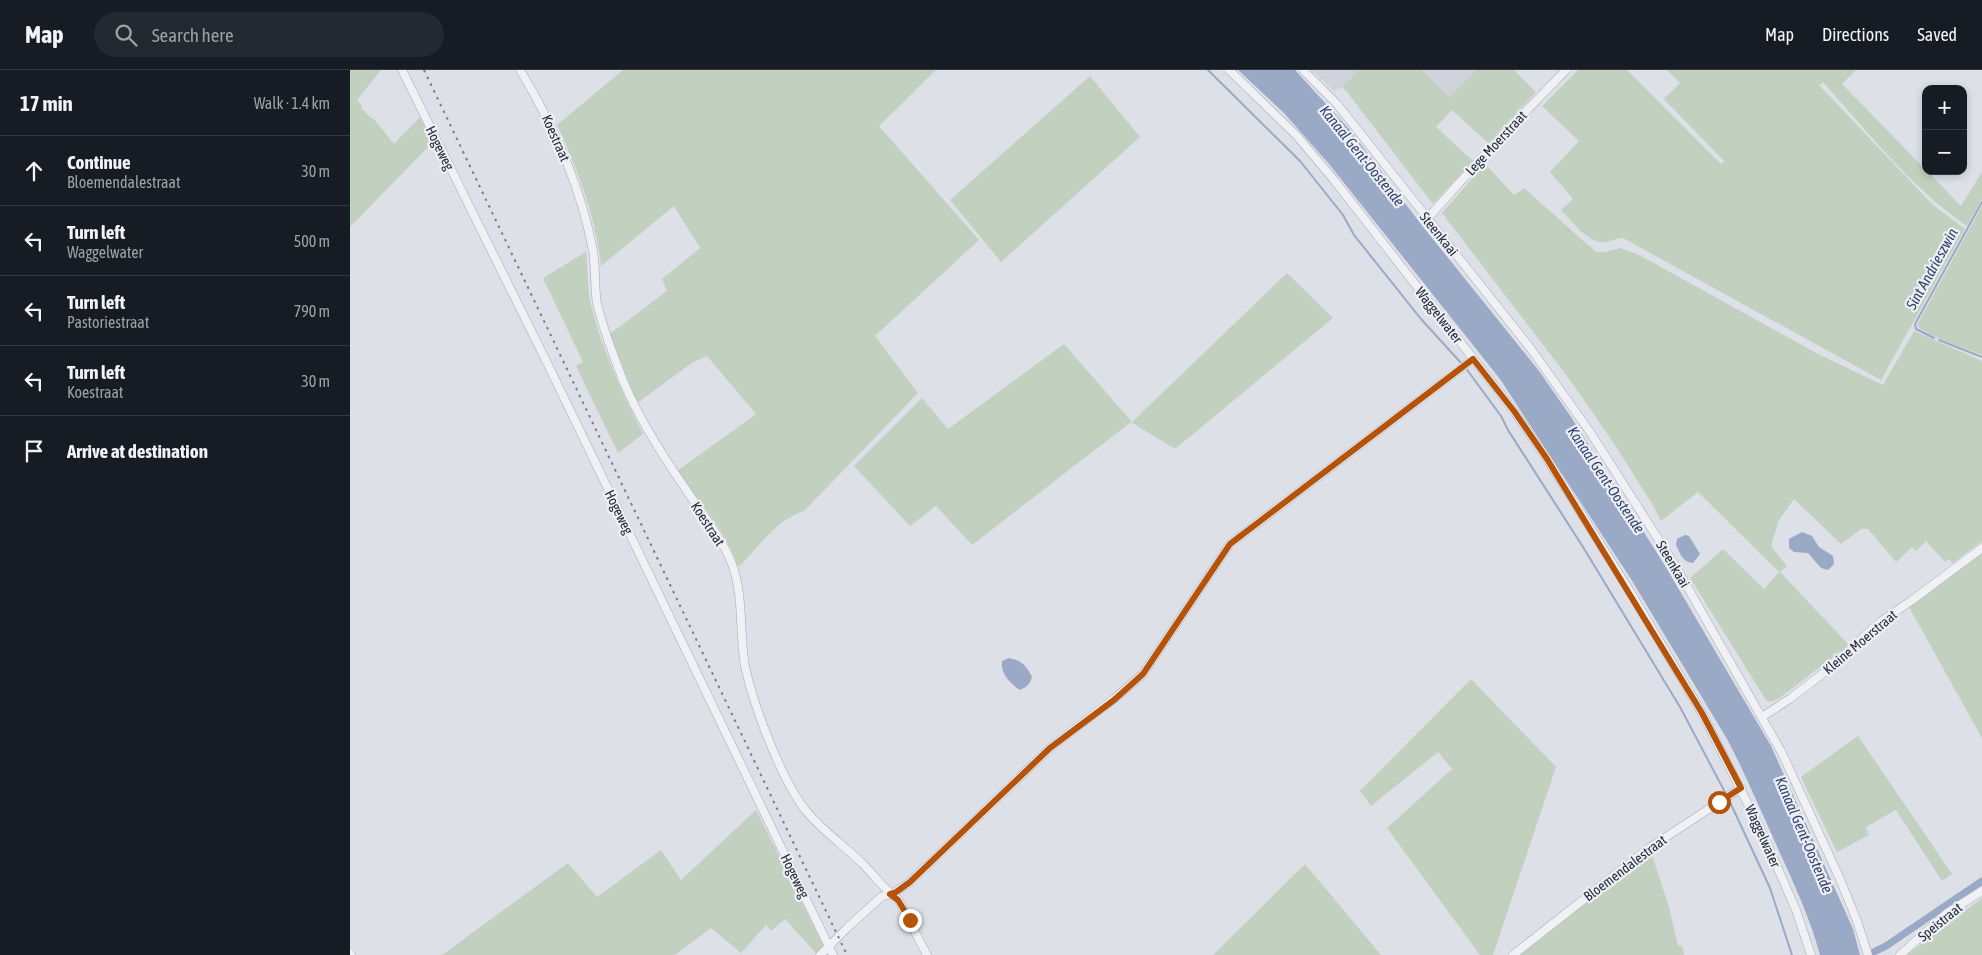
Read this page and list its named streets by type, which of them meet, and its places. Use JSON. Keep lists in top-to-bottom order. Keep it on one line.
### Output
{"streets":{"street":["Koestraat","Lege Moerstraat","Hogeweg","Steenkaai","Waggelwater","Kleine Moerstraat","Bloemendalestraat","Speistraat"]},"crossings":[["Lege Moerstraat","Steenkaai"],["Steenkaai","Kleine Moerstraat"],["Waggelwater","Bloemendalestraat"]],"water":["Kanaal Gent-Oostende","Sint Andrieszwin"],"page":{"header":"Map","search":"Search here","nav":["Map","Directions","Saved"],"heading":["17 min","Walk · 1.4 km"],"map_buttons":["+","−"],"list":[["Continue","Bloemendalestraat","30 m"],["Turn left","Waggelwater","500 m"],["Turn left","Pastoriestraat","790 m"],["Turn left","Koestraat","30 m"],"Arrive at destination"]}}
